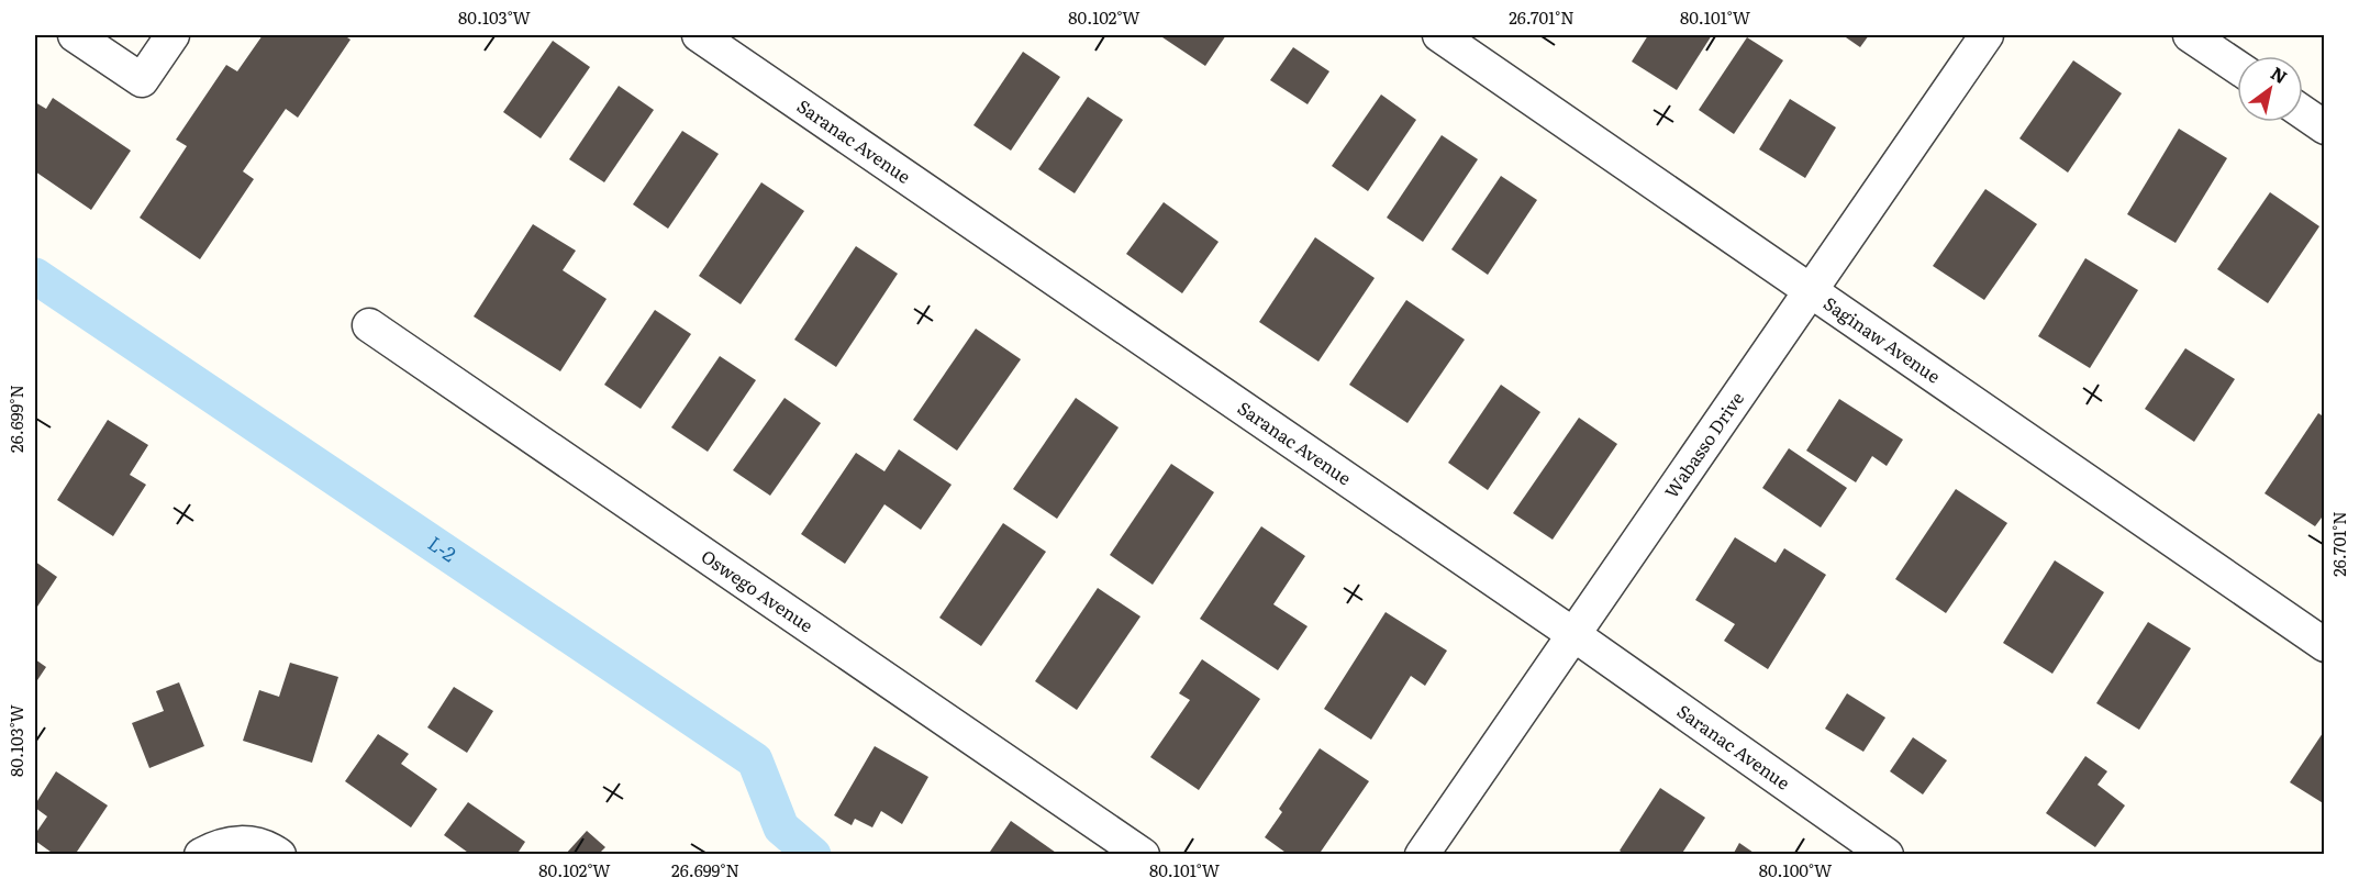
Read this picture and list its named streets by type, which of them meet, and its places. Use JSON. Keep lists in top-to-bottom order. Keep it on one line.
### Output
{"streets":{"street":["Saranac Avenue","Saginaw Avenue","Wabasso Drive","Oswego Avenue"]},"crossings":[["Saranac Avenue","Wabasso Drive"],["Saginaw Avenue","Wabasso Drive"]],"water":["L-2"],"north":"top right","coordinates":["80.103°W","80.102°W","26.701°N","80.101°W","26.699°N","80.100°W"]}
